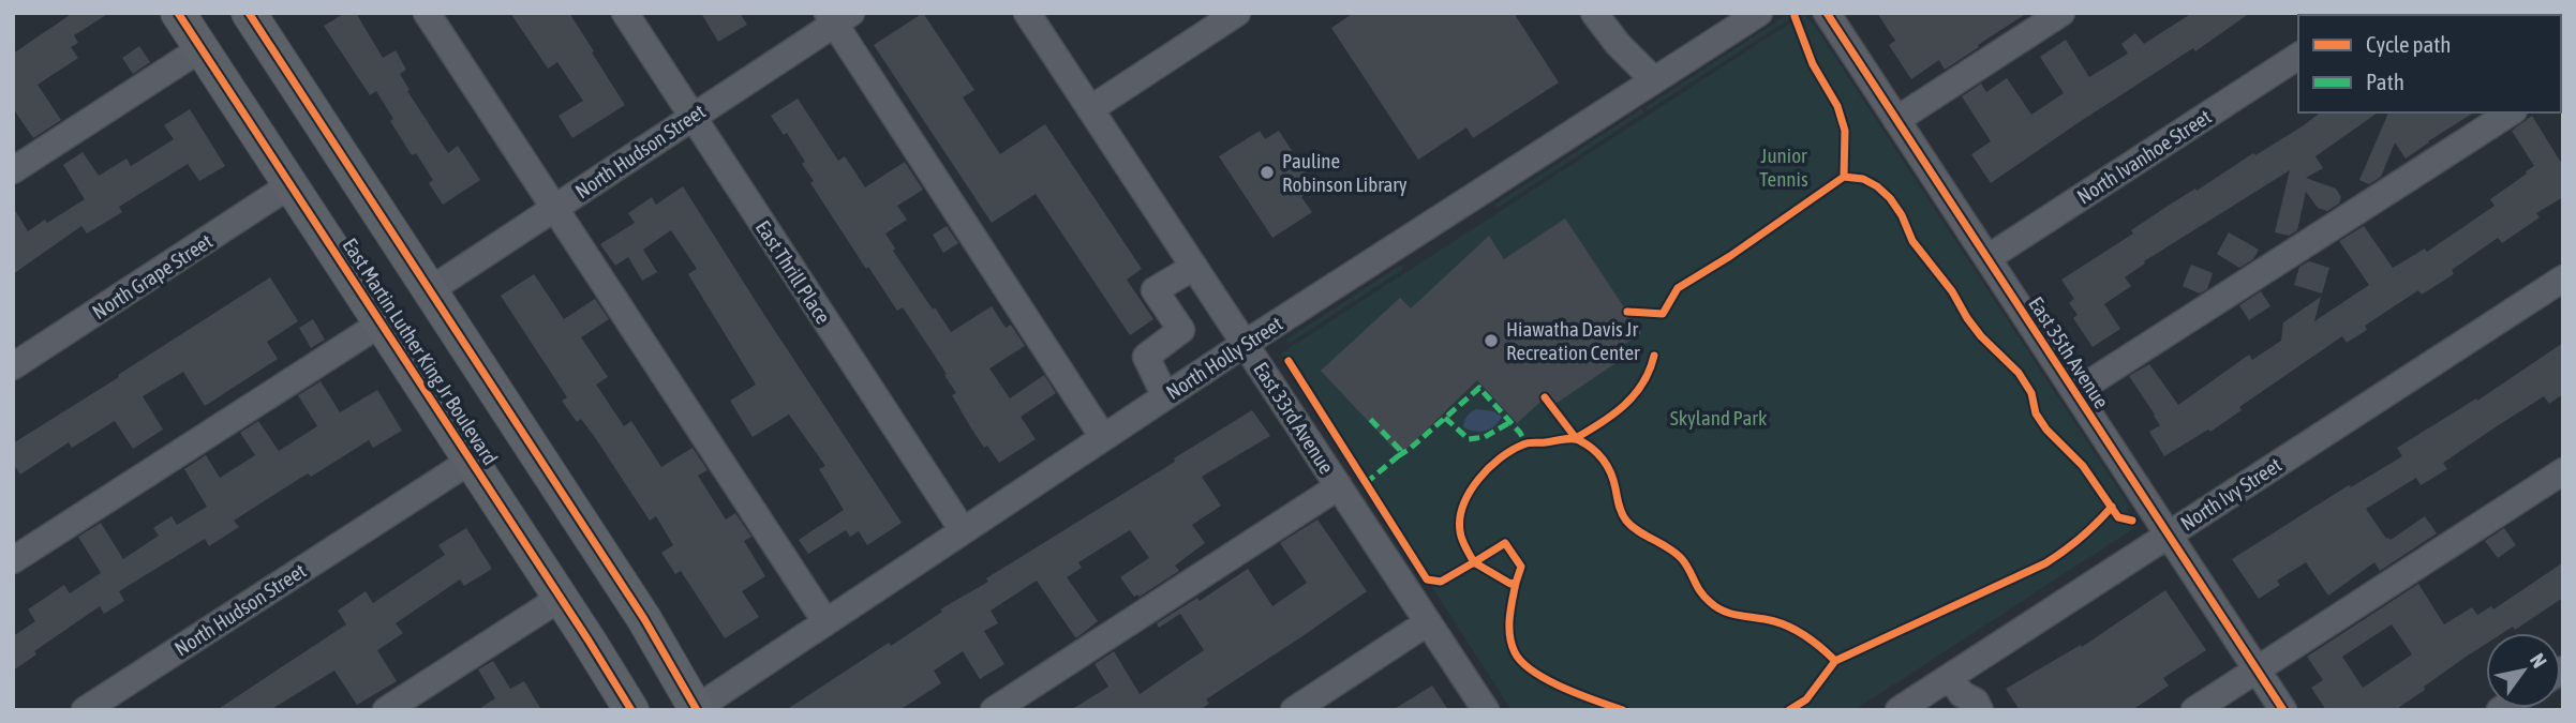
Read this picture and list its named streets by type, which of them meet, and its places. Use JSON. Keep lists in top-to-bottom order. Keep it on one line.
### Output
{"streets":{"main road":["East Martin Luther King Jr Boulevard"],"street":["North Hudson Street","North Ivanhoe Street","East Thrill Place","North Grape Street","East 35th Avenue","North Holly Street","East 33rd Avenue","North Ivy Street"]},"crossings":[["North Hudson Street","East Thrill Place"],["North Hudson Street","East Martin Luther King Jr Boulevard"],["North Ivanhoe Street","East 35th Avenue"],["East Thrill Place","North Holly Street"],["North Grape Street","East Martin Luther King Jr Boulevard"],["East Martin Luther King Jr Boulevard","North Holly Street"],["East 35th Avenue","North Ivy Street"],["North Holly Street","East 33rd Avenue"]],"parks":["Junior Tennis","Skyland Park"],"places":["Pauline Robinson Library","Hiawatha Davis Jr Recreation Center"],"legend":["Cycle path","Path"],"north":"top right"}
